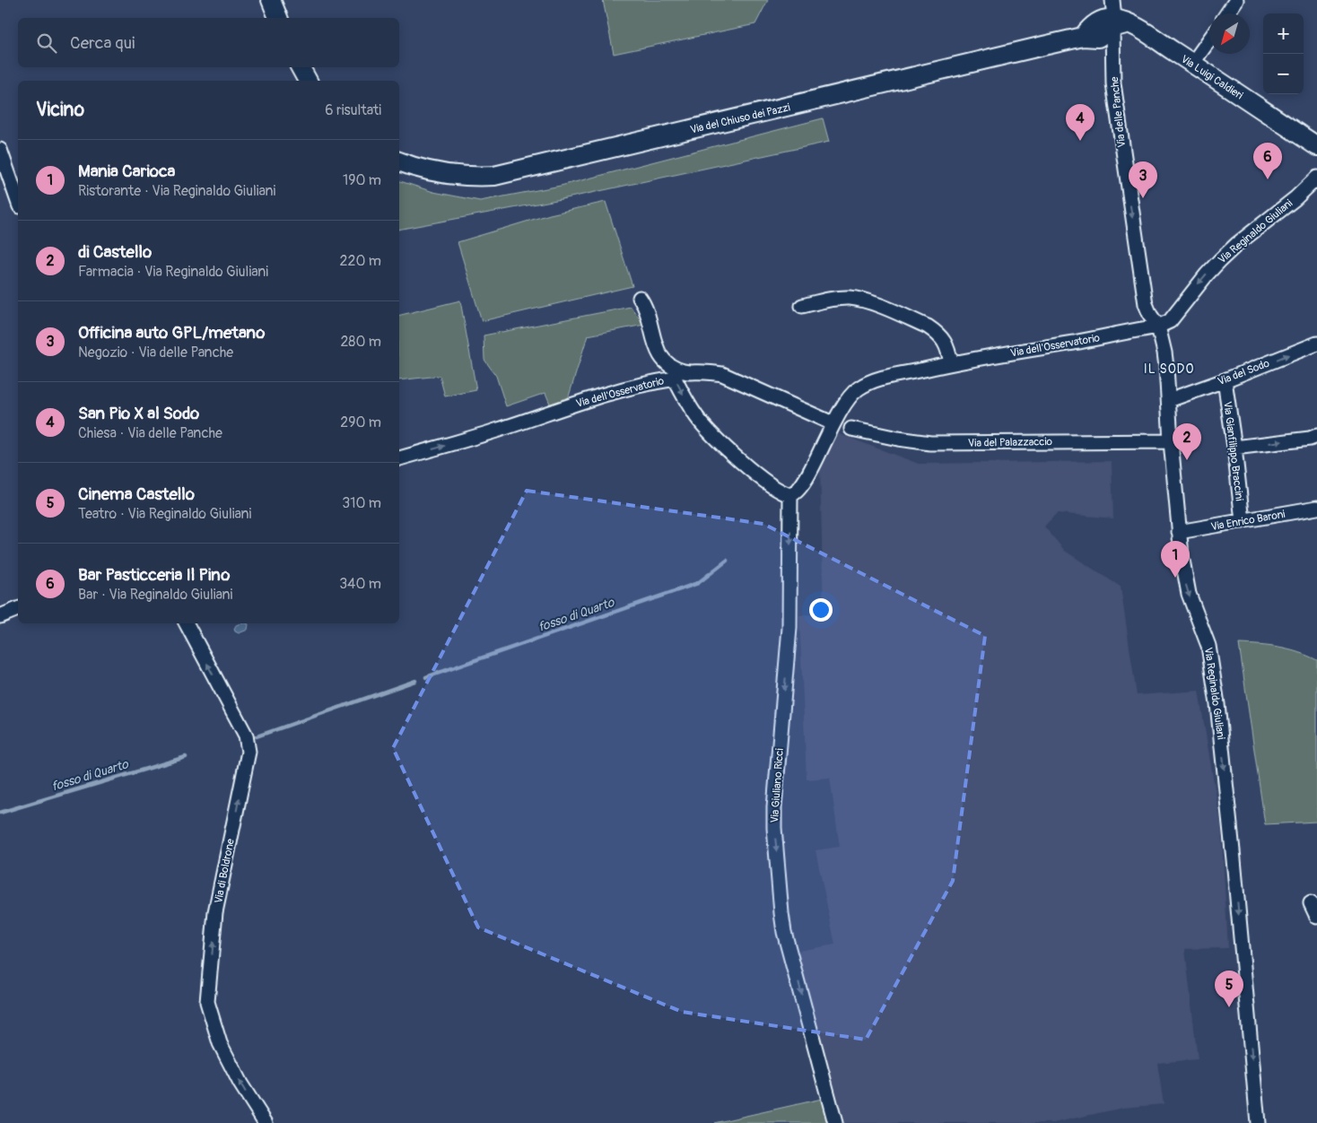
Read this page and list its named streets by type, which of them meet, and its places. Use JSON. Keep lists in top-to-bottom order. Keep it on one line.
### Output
{"streets":{"main road":["Via Luigi Caldieri","Via del Chiuso dei Pazzi"],"street":["Via delle Panche","Via Reginaldo Giuliani","Via dell'Osservatorio","Via del Sodo","Via del Palazzaccio","Via Gianfilippo Braccini","Via Enrico Baroni","Via Giuliano Ricci","Via di Boldrone"]},"crossings":[["Via Luigi Caldieri","Via delle Panche"],["Via Luigi Caldieri","Via del Chiuso dei Pazzi"],["Via delle Panche","Via del Chiuso dei Pazzi"],["Via delle Panche","Via Reginaldo Giuliani"],["Via delle Panche","Via dell'Osservatorio"],["Via Reginaldo Giuliani","Via dell'Osservatorio"],["Via Reginaldo Giuliani","Via del Sodo"],["Via Reginaldo Giuliani","Via del Palazzaccio"],["Via Reginaldo Giuliani","Via Enrico Baroni"],["Via dell'Osservatorio","Via Giuliano Ricci"],["Via del Sodo","Via Gianfilippo Braccini"],["Via Gianfilippo Braccini","Via Enrico Baroni"]],"one_way":["Via delle Panche","Via Reginaldo Giuliani","Via dell'Osservatorio","Via Giuliano Ricci","Via di Boldrone"],"districts":["IL SODO"],"water":["fosso di Quarto"],"north":"bottom left","page":{"map_buttons":["+","−"],"search":"Cerca qui","heading":["Vicino","6 risultati"],"pins":["4","6","3","2","1","5"],"list":[{"mark":"1","name":"Mania Carioca","note":"Ristorante · Via Reginaldo Giuliani","value":"190 m"},{"mark":"2","name":"di Castello","note":"Farmacia · Via Reginaldo Giuliani","value":"220 m"},{"mark":"3","name":"Officina auto GPL/metano","note":"Negozio · Via delle Panche","value":"280 m"},{"mark":"4","name":"San Pio X al Sodo","note":"Chiesa · Via delle Panche","value":"290 m"},{"mark":"5","name":"Cinema Castello","note":"Teatro · Via Reginaldo Giuliani","value":"310 m"},{"mark":"6","name":"Bar Pasticceria Il Pino","note":"Bar · Via Reginaldo Giuliani","value":"340 m"}]}}
